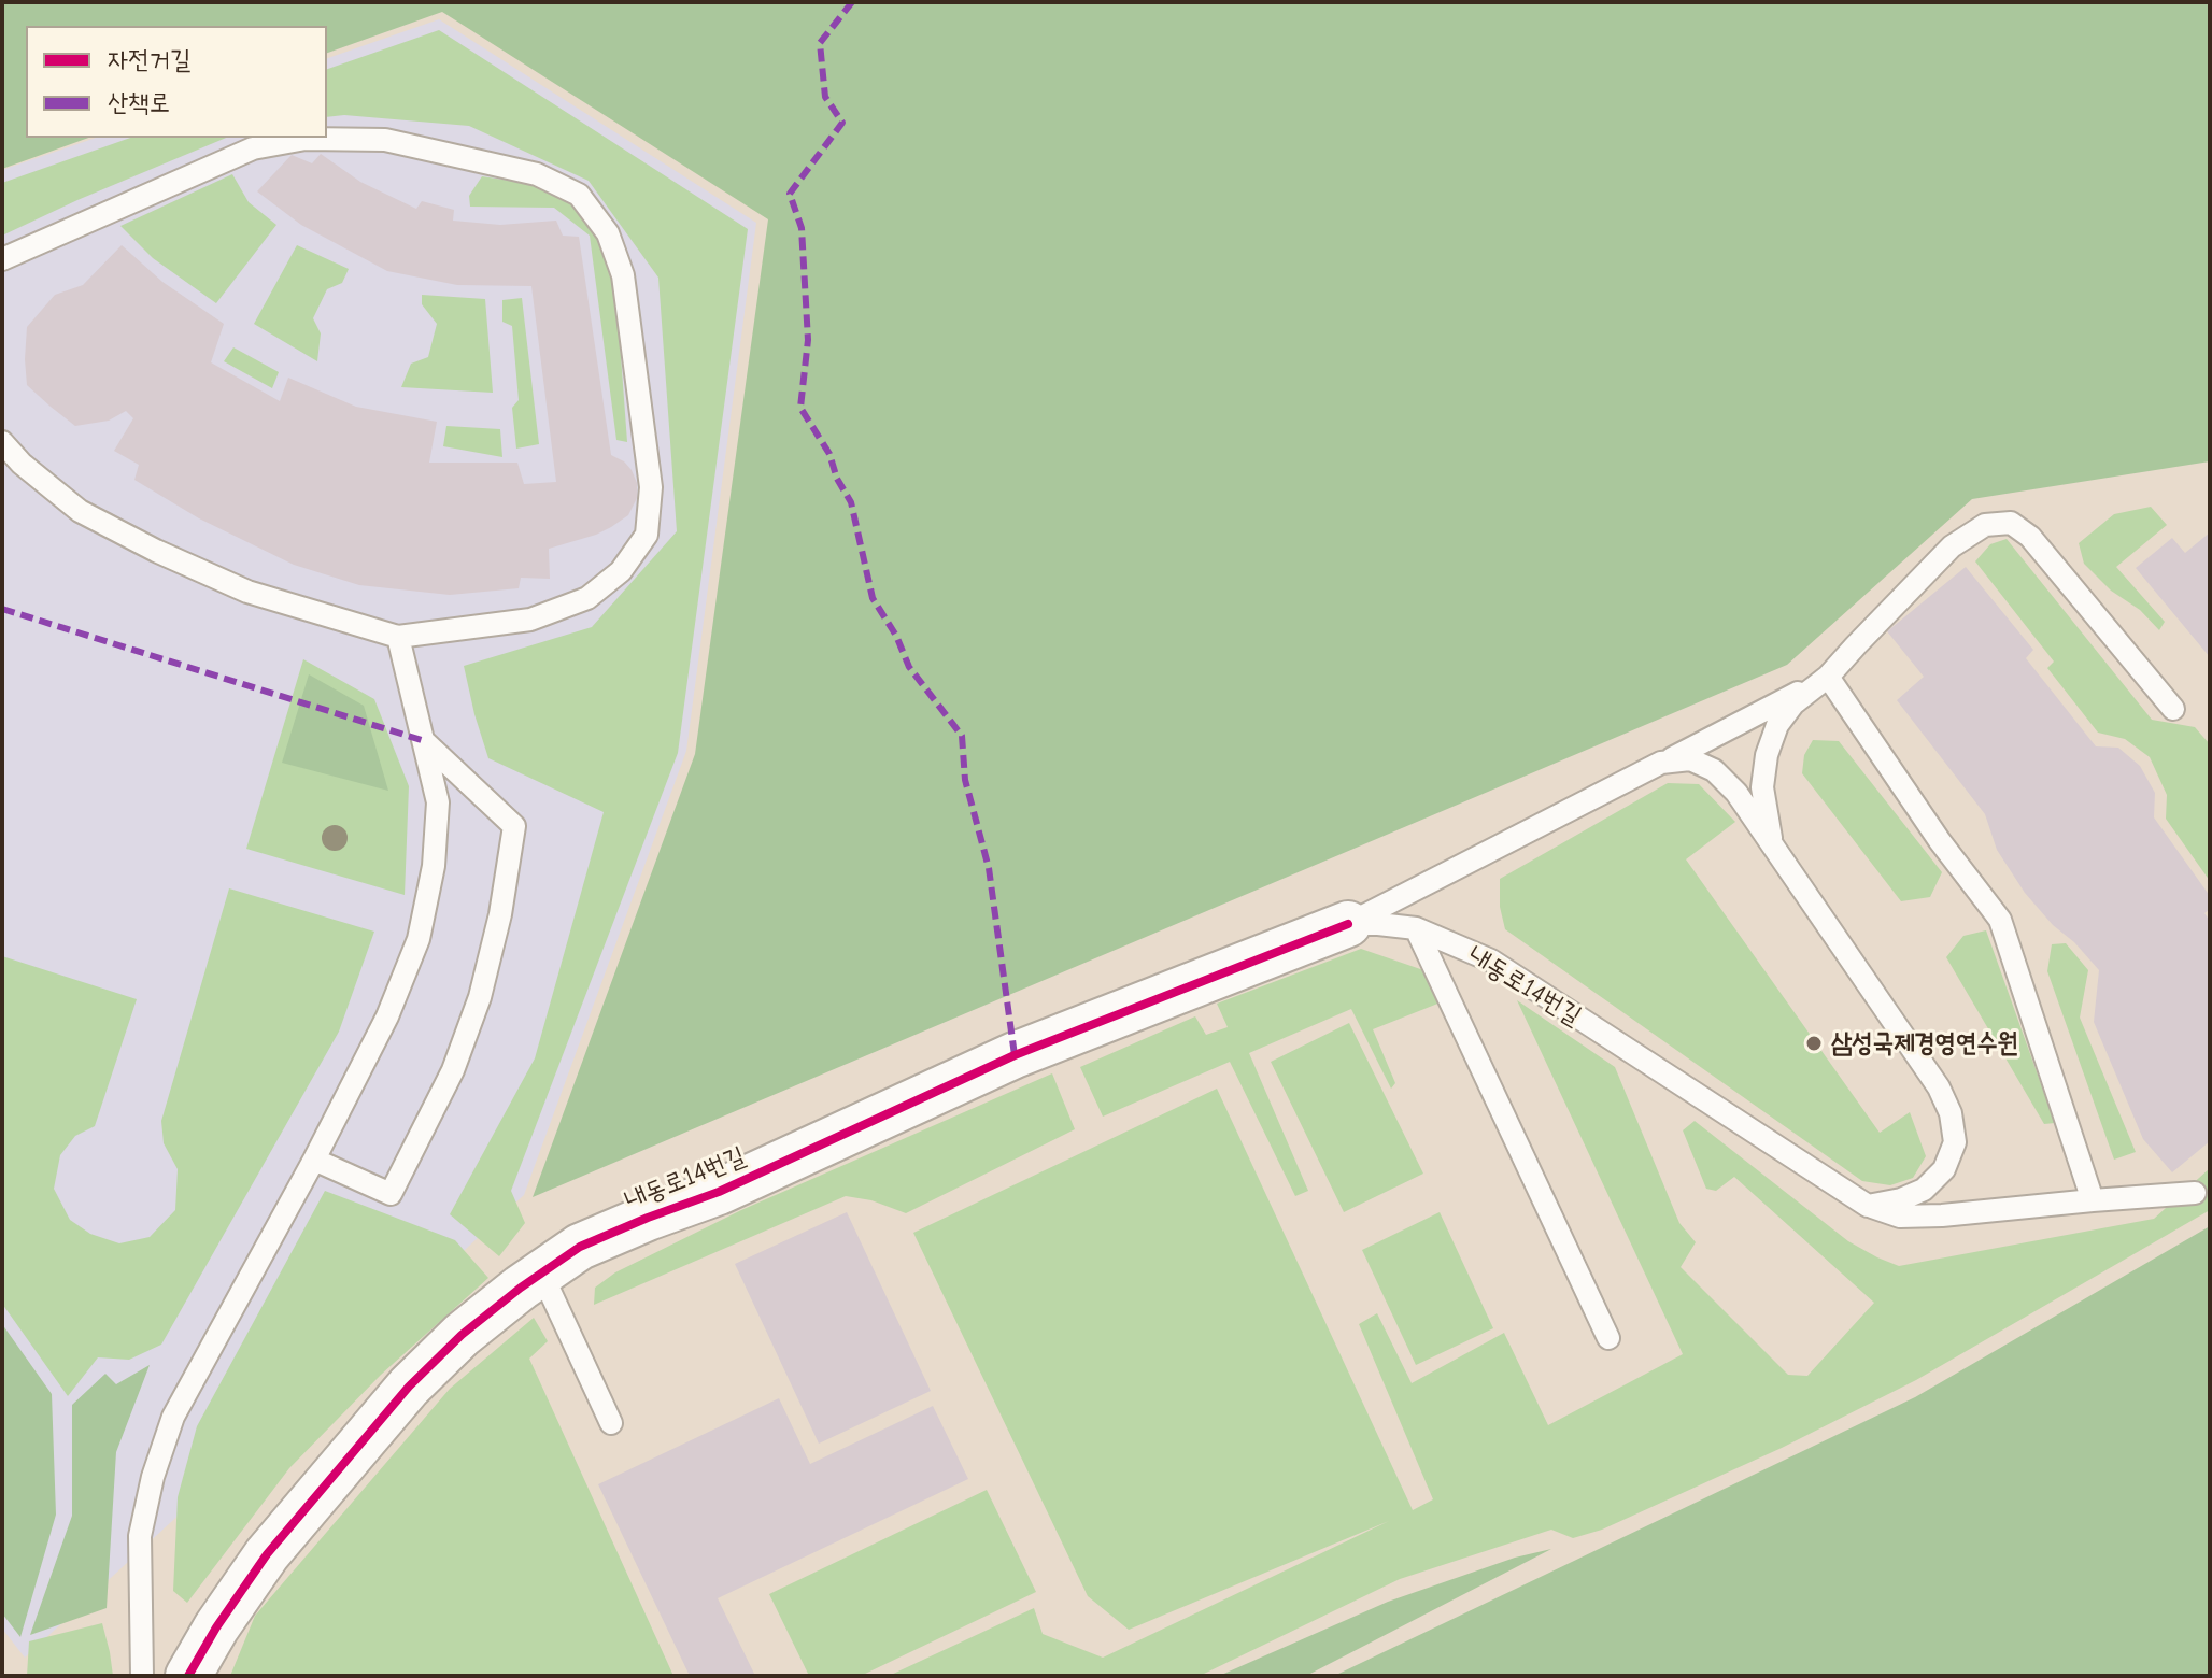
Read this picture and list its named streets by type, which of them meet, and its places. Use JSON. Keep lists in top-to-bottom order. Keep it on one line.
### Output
{"streets":{"street":["내동로14번길"]},"places":["삼성국제경영연수원"],"legend":["자전거길","산책로"]}
